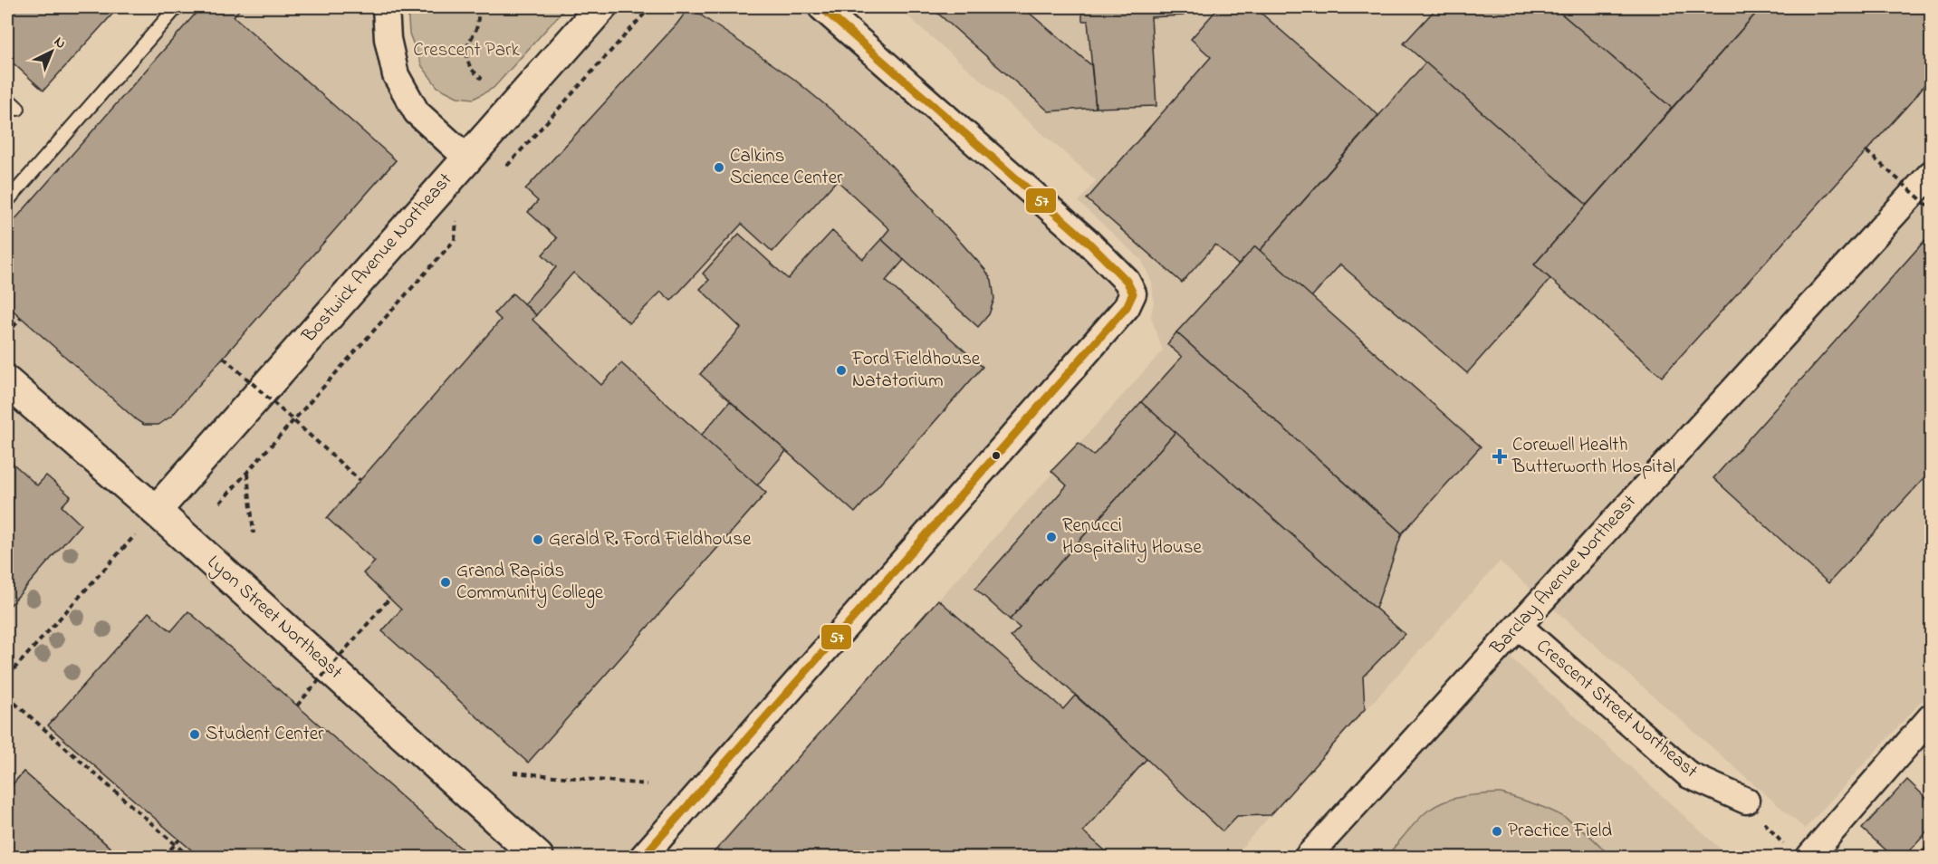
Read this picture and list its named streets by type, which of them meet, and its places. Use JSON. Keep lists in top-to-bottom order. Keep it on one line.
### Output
{"streets":{"street":["Bostwick Avenue Northeast","Barclay Avenue Northeast","Lyon Street Northeast","Crescent Street Northeast"]},"crossings":[["Bostwick Avenue Northeast","Lyon Street Northeast"],["Barclay Avenue Northeast","Crescent Street Northeast"]],"parks":["Crescent Park"],"places":{"other":["Calkins Science Center","Ford Fieldhouse Natatorium","Renucci Hospitality House","Gerald R. Ford Fieldhouse","Grand Rapids Community College","Student Center","Practice Field"],"health":["Corewell Health Butterworth Hospital"]},"lines":["transit line 57"],"north":"top right"}
